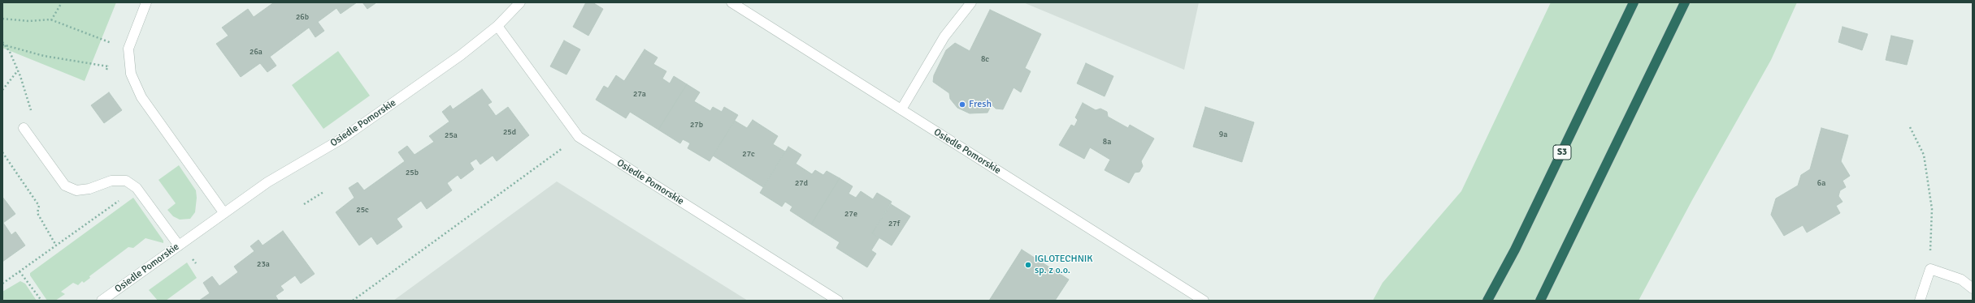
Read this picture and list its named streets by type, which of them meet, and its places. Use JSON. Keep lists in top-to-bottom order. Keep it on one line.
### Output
{"streets":{"highway":["S3"],"street":["Osiedle Pomorskie"]},"places":["Fresh","IGLOTECHNIK sp. z o.o."],"house_numbers":["26b","26a","8c","27a","27b","25d","9a","25a","8a","27c","25b","27d","6a","25c","27e","27f","23a"]}
